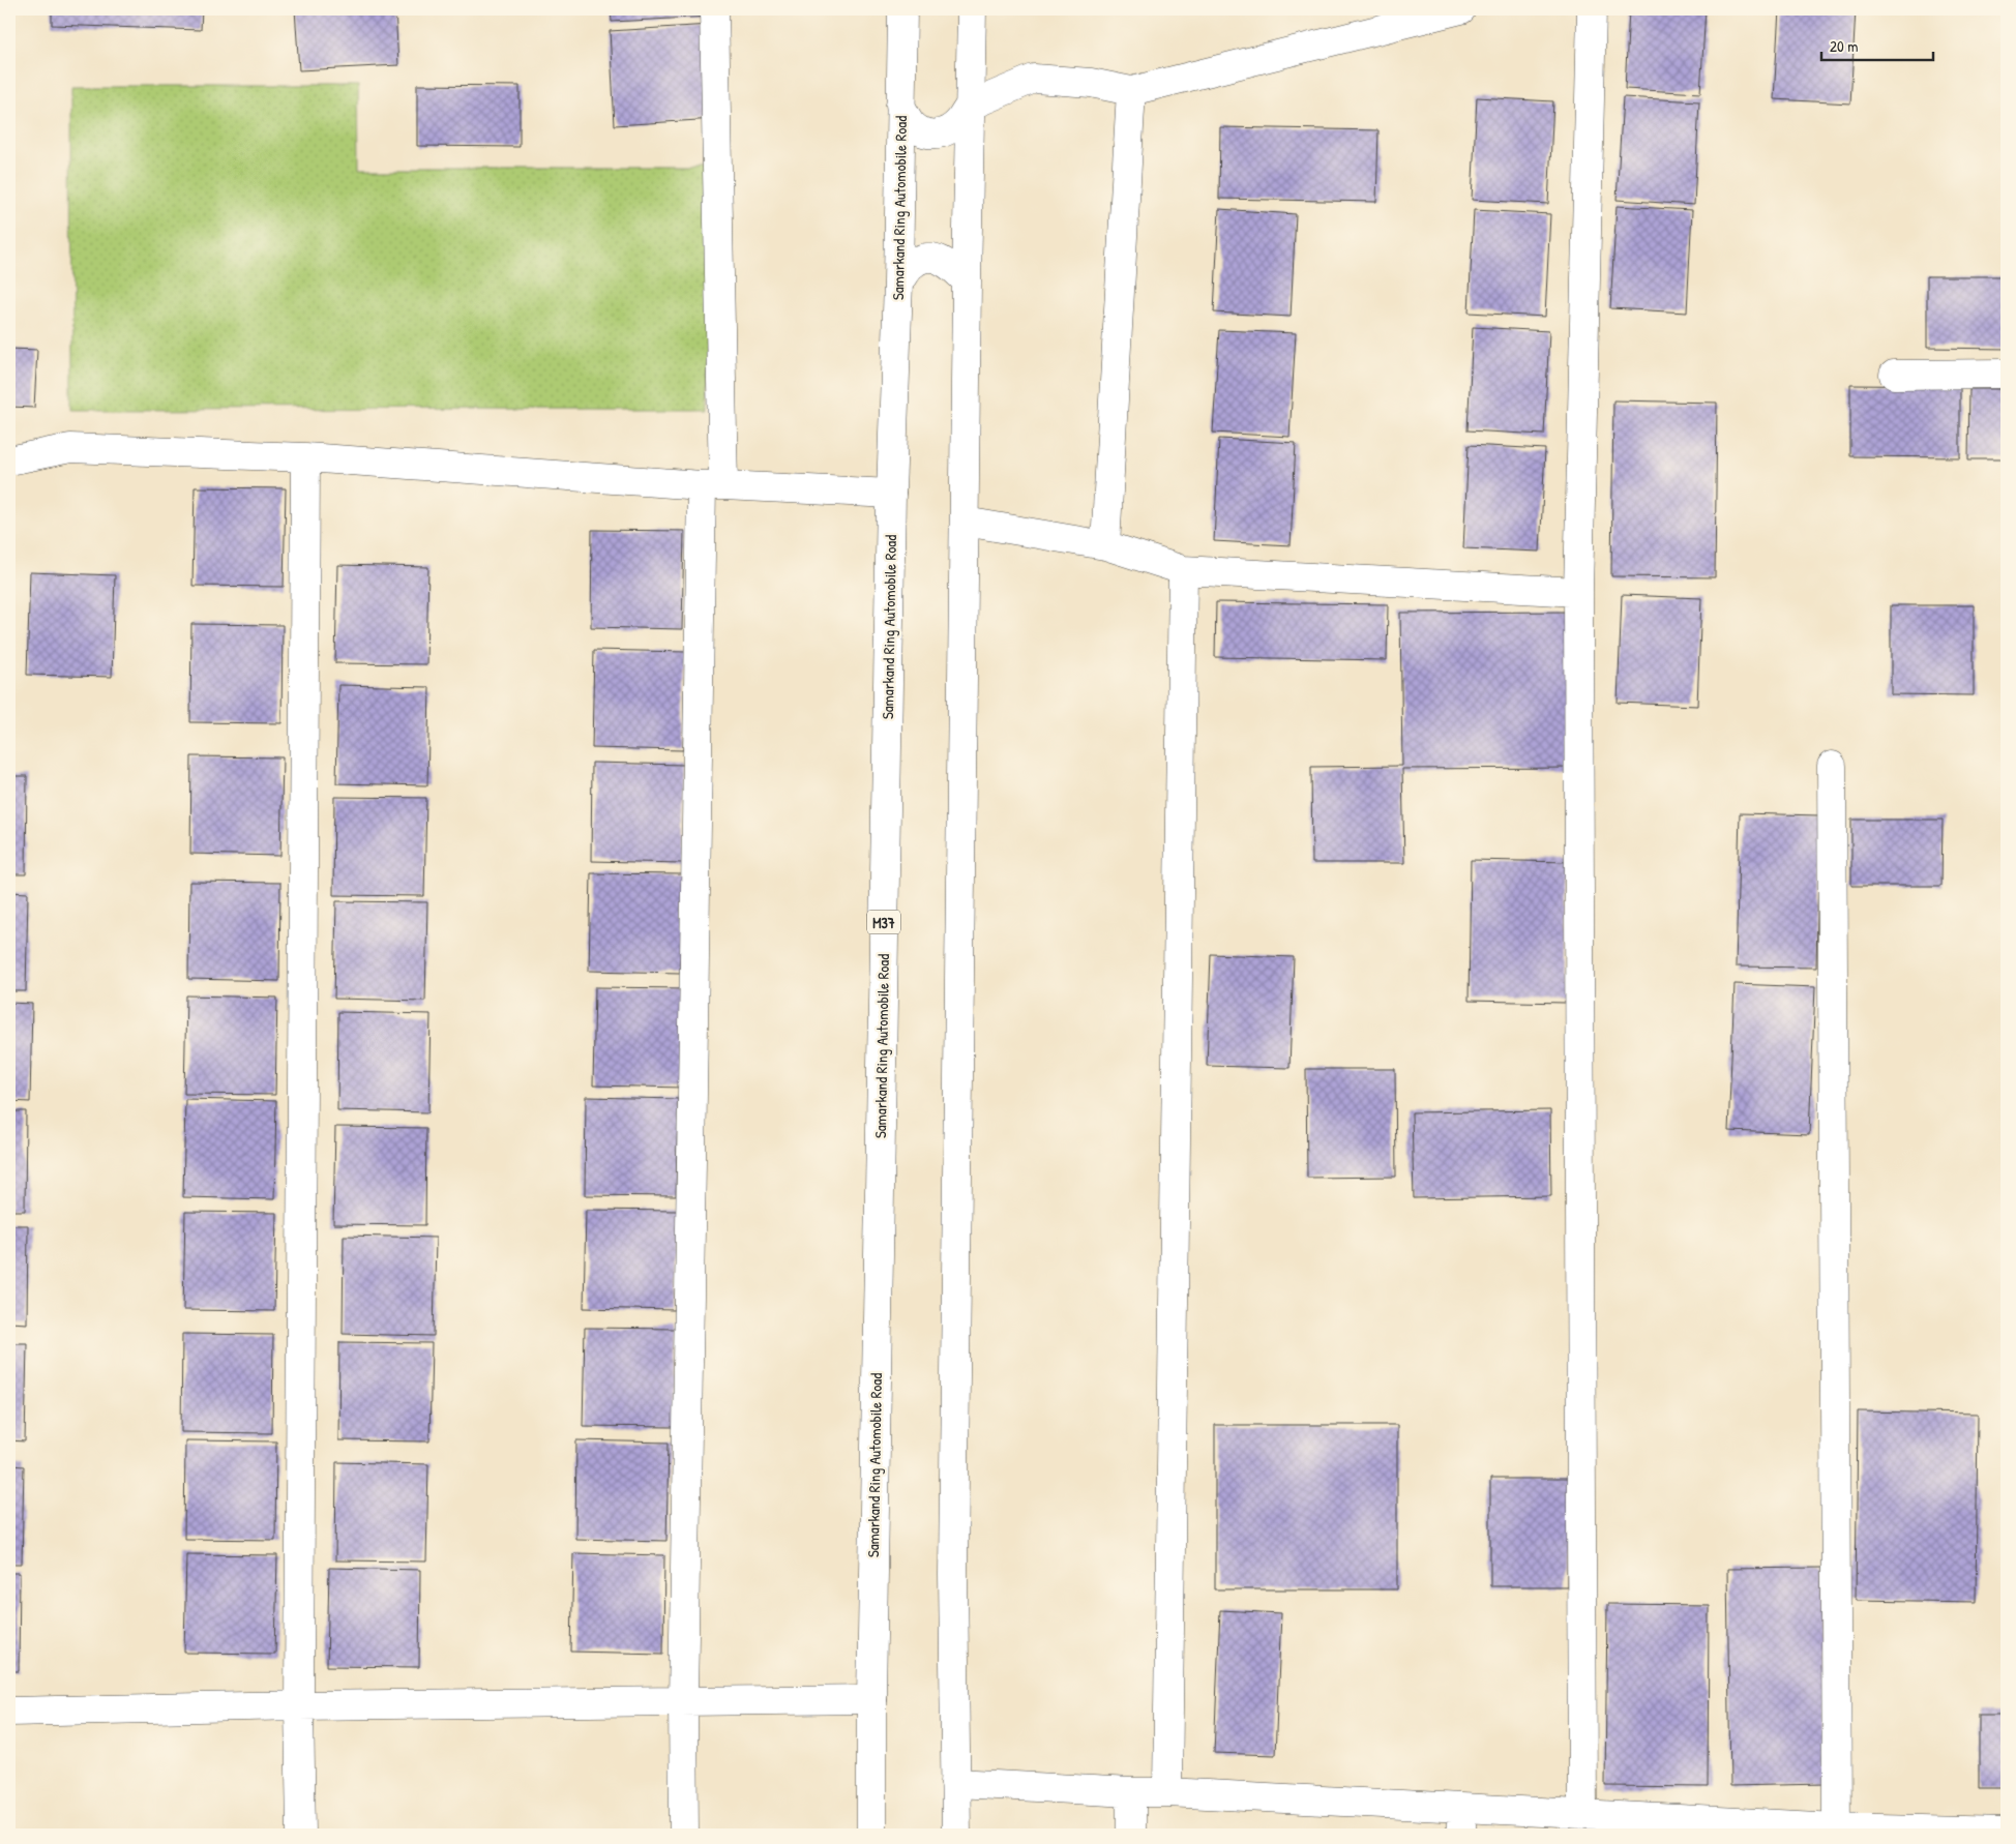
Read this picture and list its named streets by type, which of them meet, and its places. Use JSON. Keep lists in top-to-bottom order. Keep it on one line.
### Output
{"streets":{"main road":["Samarkand Ring Automobile Road","M37"]},"scale_bar":"20 m"}
